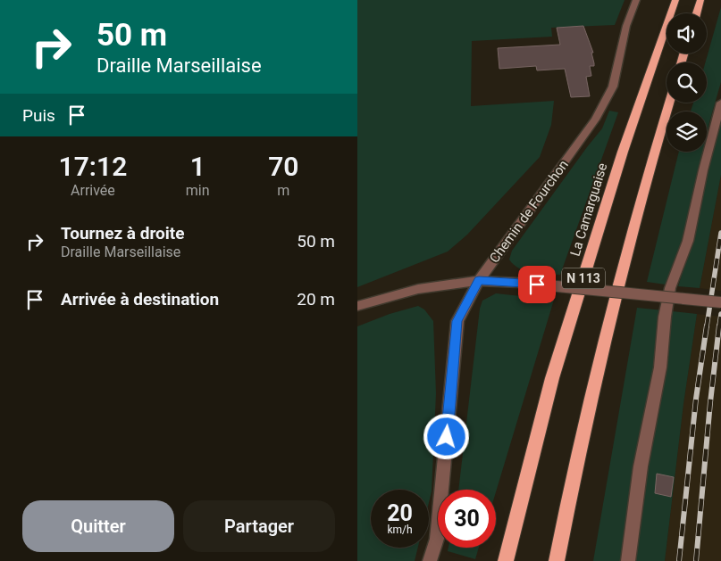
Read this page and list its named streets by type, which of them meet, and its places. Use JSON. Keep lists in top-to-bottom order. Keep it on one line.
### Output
{"streets":{"highway":["La Camarguaise","N 113"],"street":["Chemin de Fourchon"]},"page":{"turn":["50 m","Draille Marseillaise"],"then":"Puis","eta":["17:12","Arrivée","1","min","70","m"],"list":[{"name":"Tournez à droite","note":"Draille Marseillaise","value":"50 m"},{"name":"Arrivée à destination","value":"20 m"}],"speed":"20 km/h","limit":"30","buttons":["Quitter","Partager"]}}
